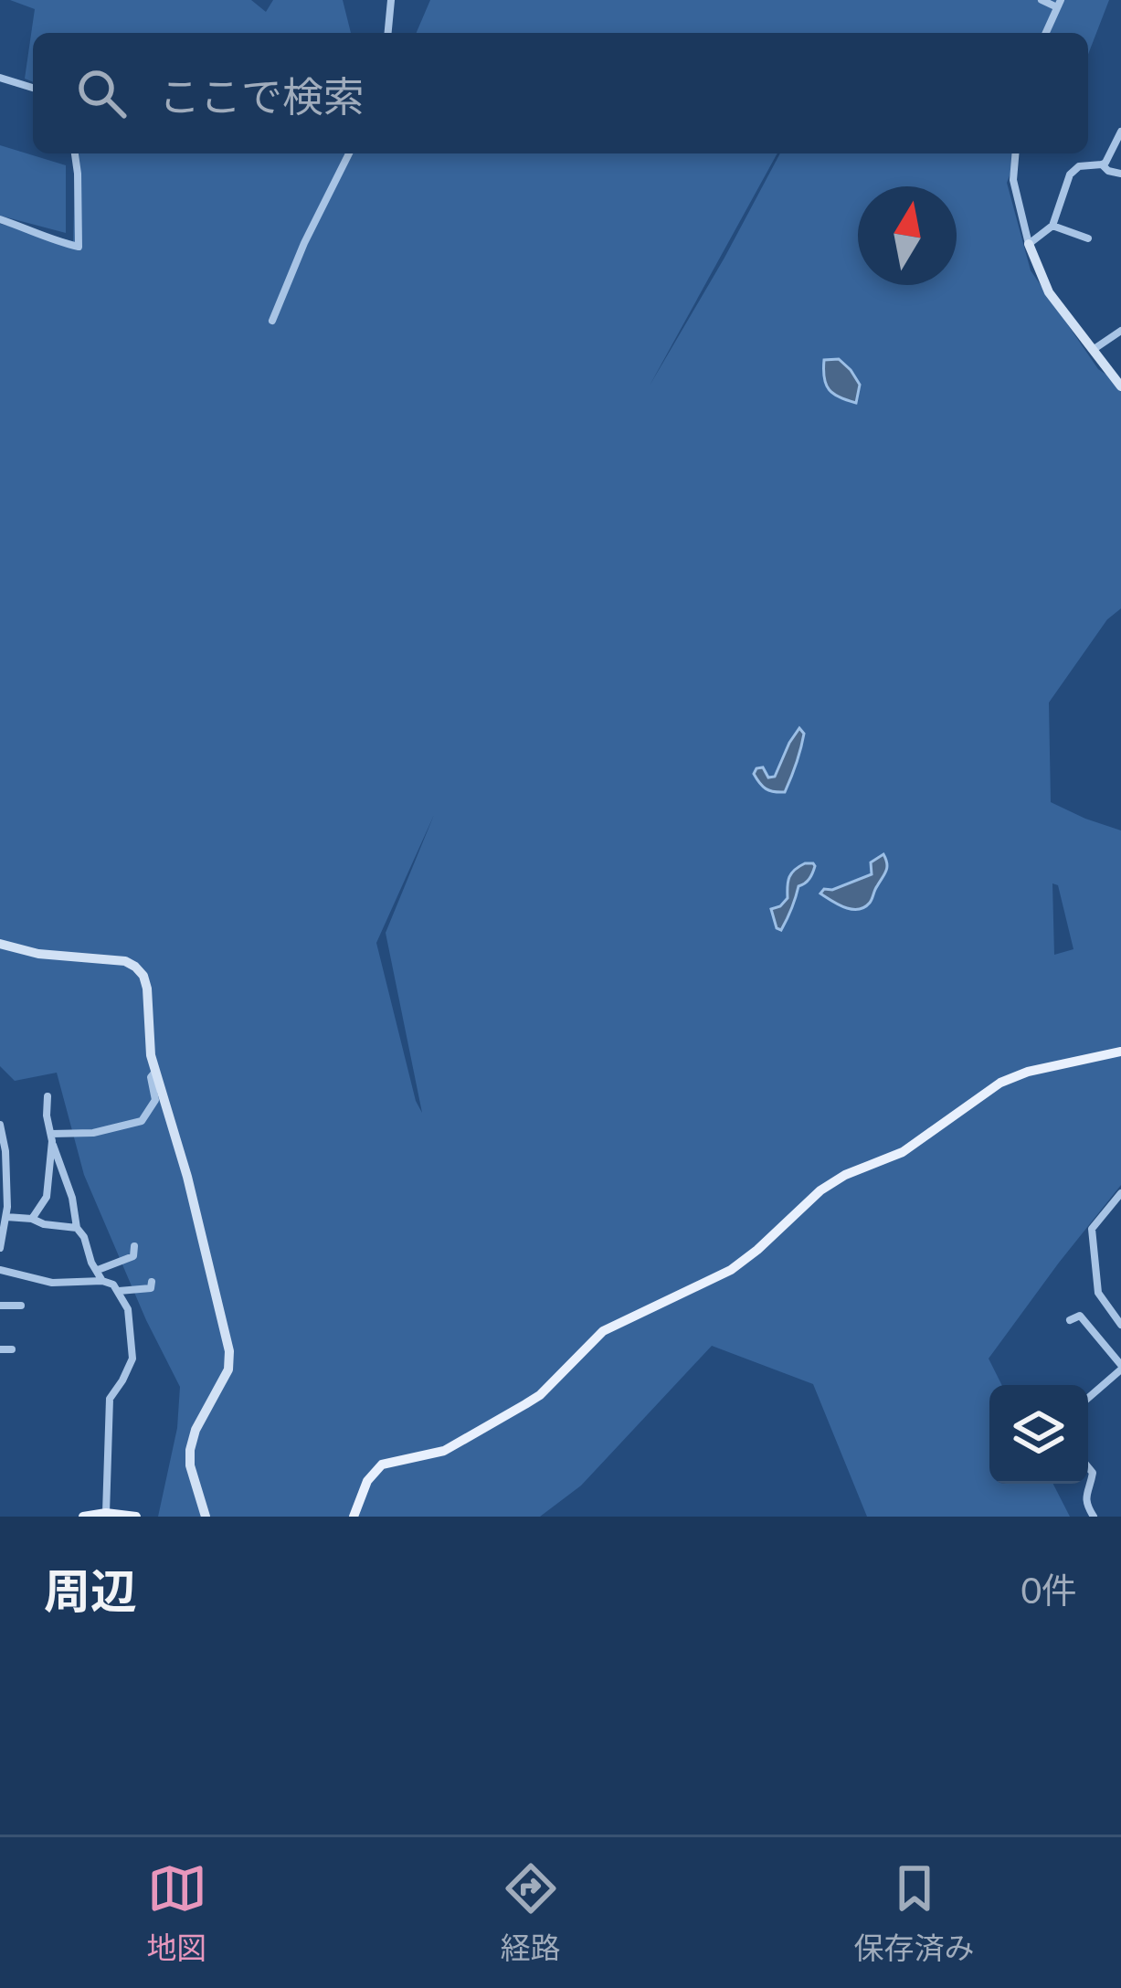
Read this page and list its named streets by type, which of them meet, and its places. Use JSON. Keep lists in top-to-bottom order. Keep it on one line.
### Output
{"north":"top","page":{"search":"ここで検索","heading":["周辺","0件"],"nav":["地図","経路","保存済み"]}}
